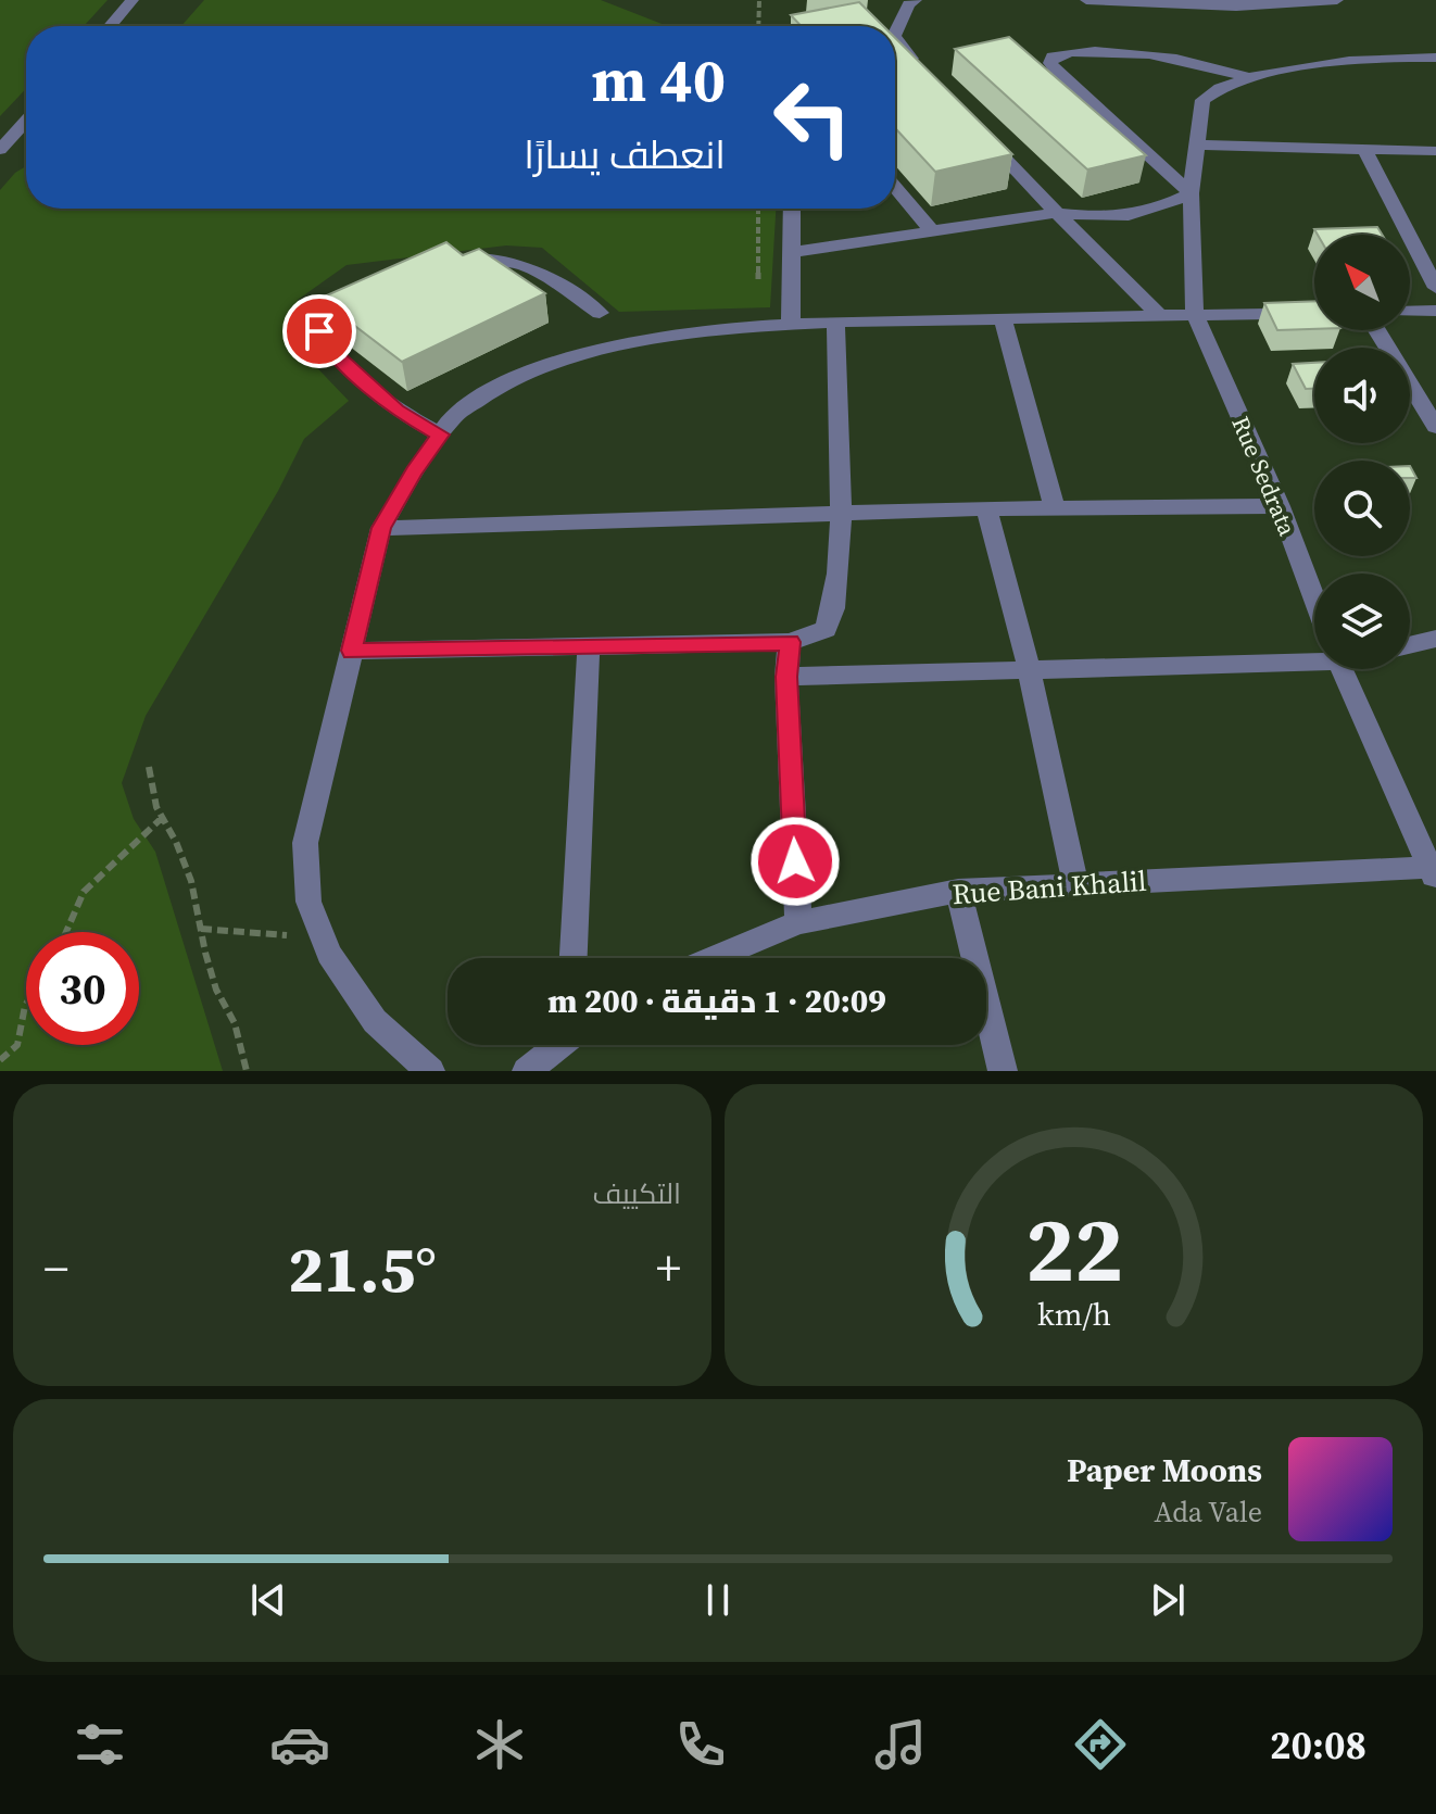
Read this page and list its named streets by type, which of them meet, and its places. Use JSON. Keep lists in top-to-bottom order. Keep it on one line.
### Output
{"streets":{"street":["Rue Sedrata","Rue Bani Khalil"]},"crossings":[["Rue Sedrata","Rue Bani Khalil"]],"north":"top left","page":{"turn":["40 m","انعطف يسارًا"],"limit":"30","trip":"20:09 · 1 دقيقة · 200 m","tile":"التكييف","heat":["−","21.5°","+"],"song":["Paper Moons","Ada Vale"],"tabs":"20:08","gauge":["22","km/h"]}}
